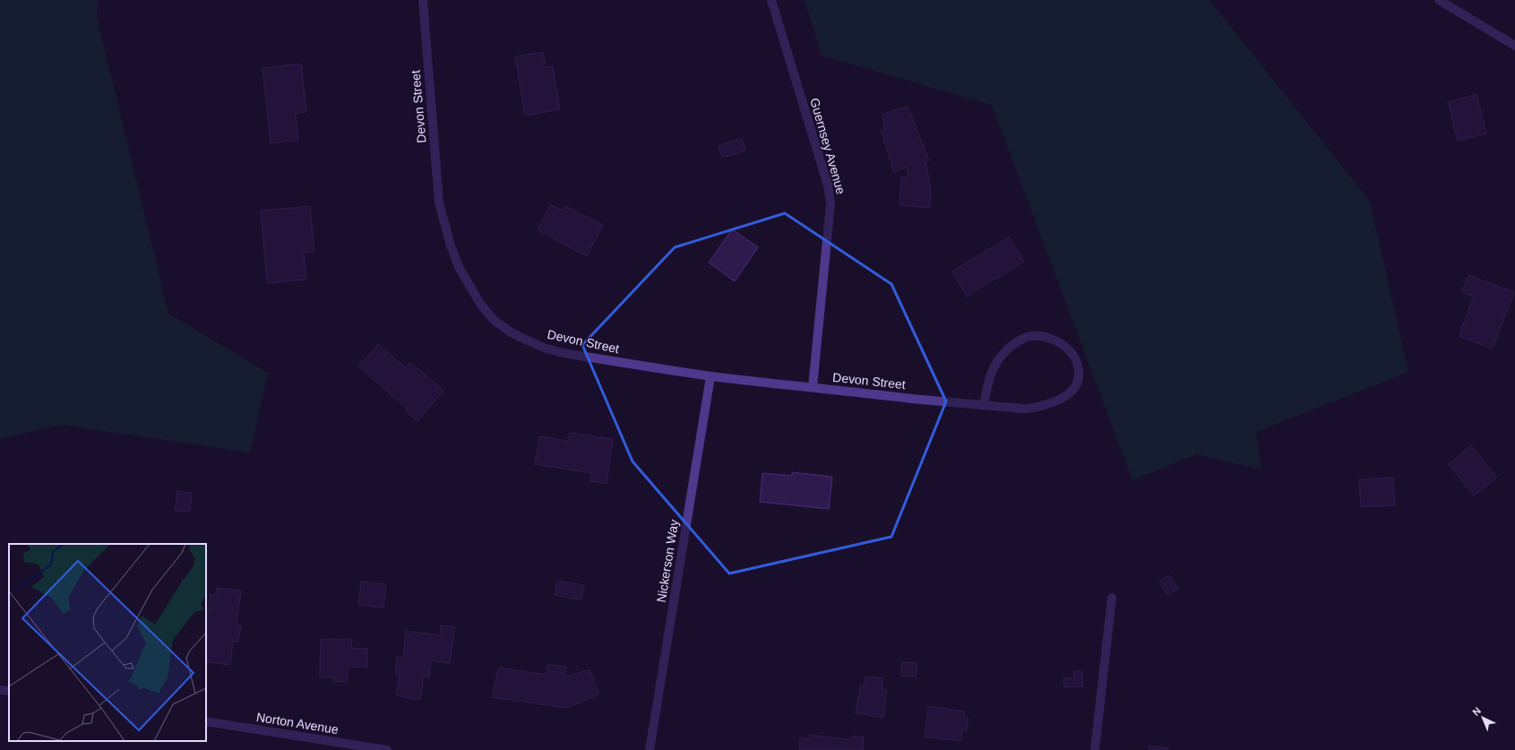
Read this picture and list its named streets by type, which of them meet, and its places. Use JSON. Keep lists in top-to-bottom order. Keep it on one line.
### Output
{"streets":{"street":["Devon Street","Guernsey Avenue","Nickerson Way","Norton Avenue"]},"crossings":[["Devon Street","Guernsey Avenue"],["Devon Street","Nickerson Way"]],"north":"top left"}
